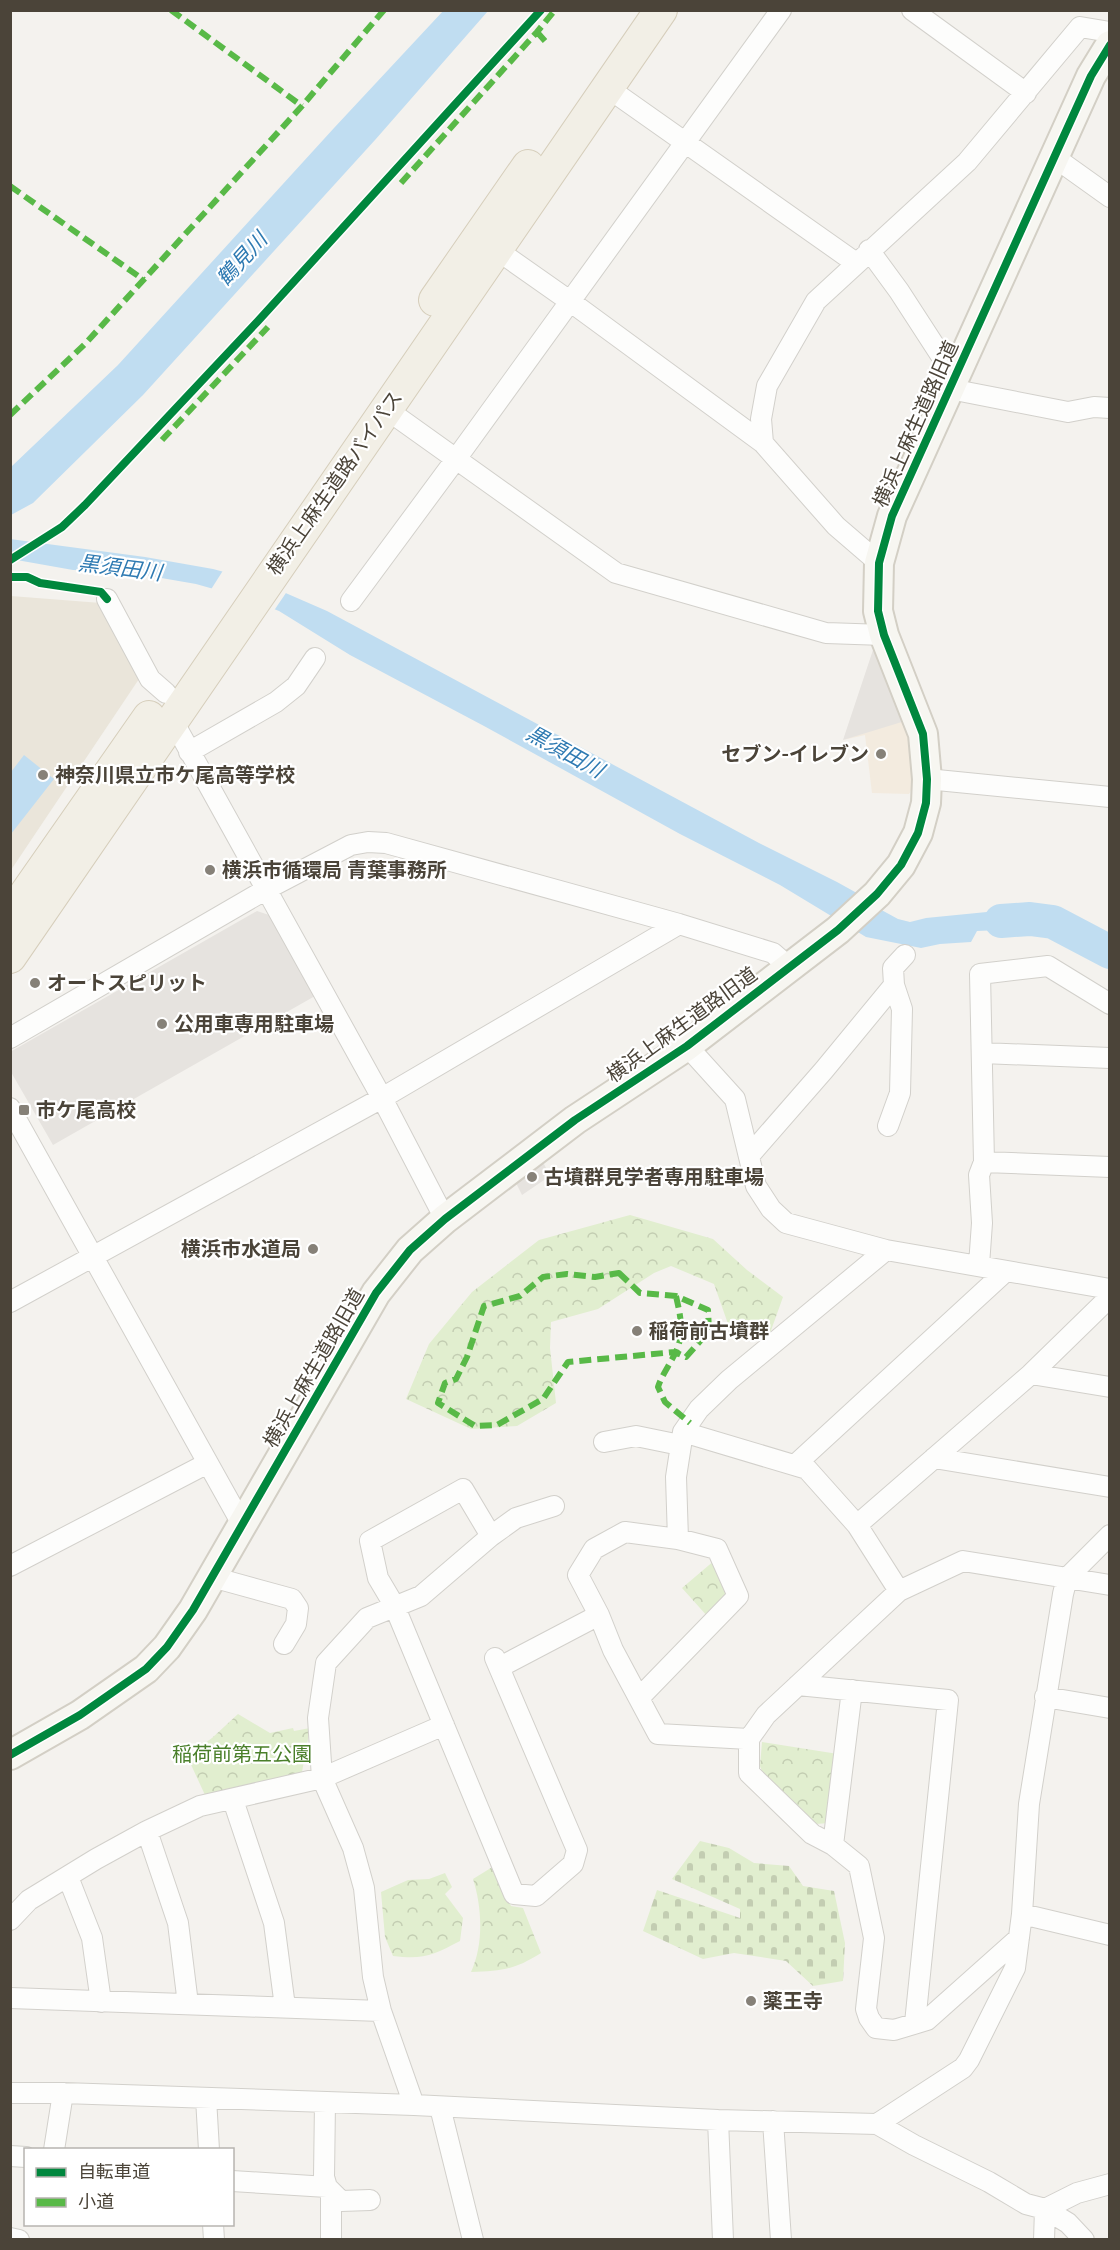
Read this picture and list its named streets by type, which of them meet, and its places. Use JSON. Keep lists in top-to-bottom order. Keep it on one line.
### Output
{"streets":{"main road":["横浜上麻生道路バイパス"],"street":["横浜上麻生道路旧道"]},"water":["鶴見川","黒須田川"],"parks":["稲荷前第五公園"],"places":{"other":["セブン-イレブン","神奈川県立市ケ尾高等学校","横浜市循環局 青葉事務所","オートスピリット","公用車専用駐車場","古墳群見学者専用駐車場","横浜市水道局","稲荷前古墳群","薬王寺"],"transit":["市ケ尾高校"]},"legend":["自転車道","小道"]}
